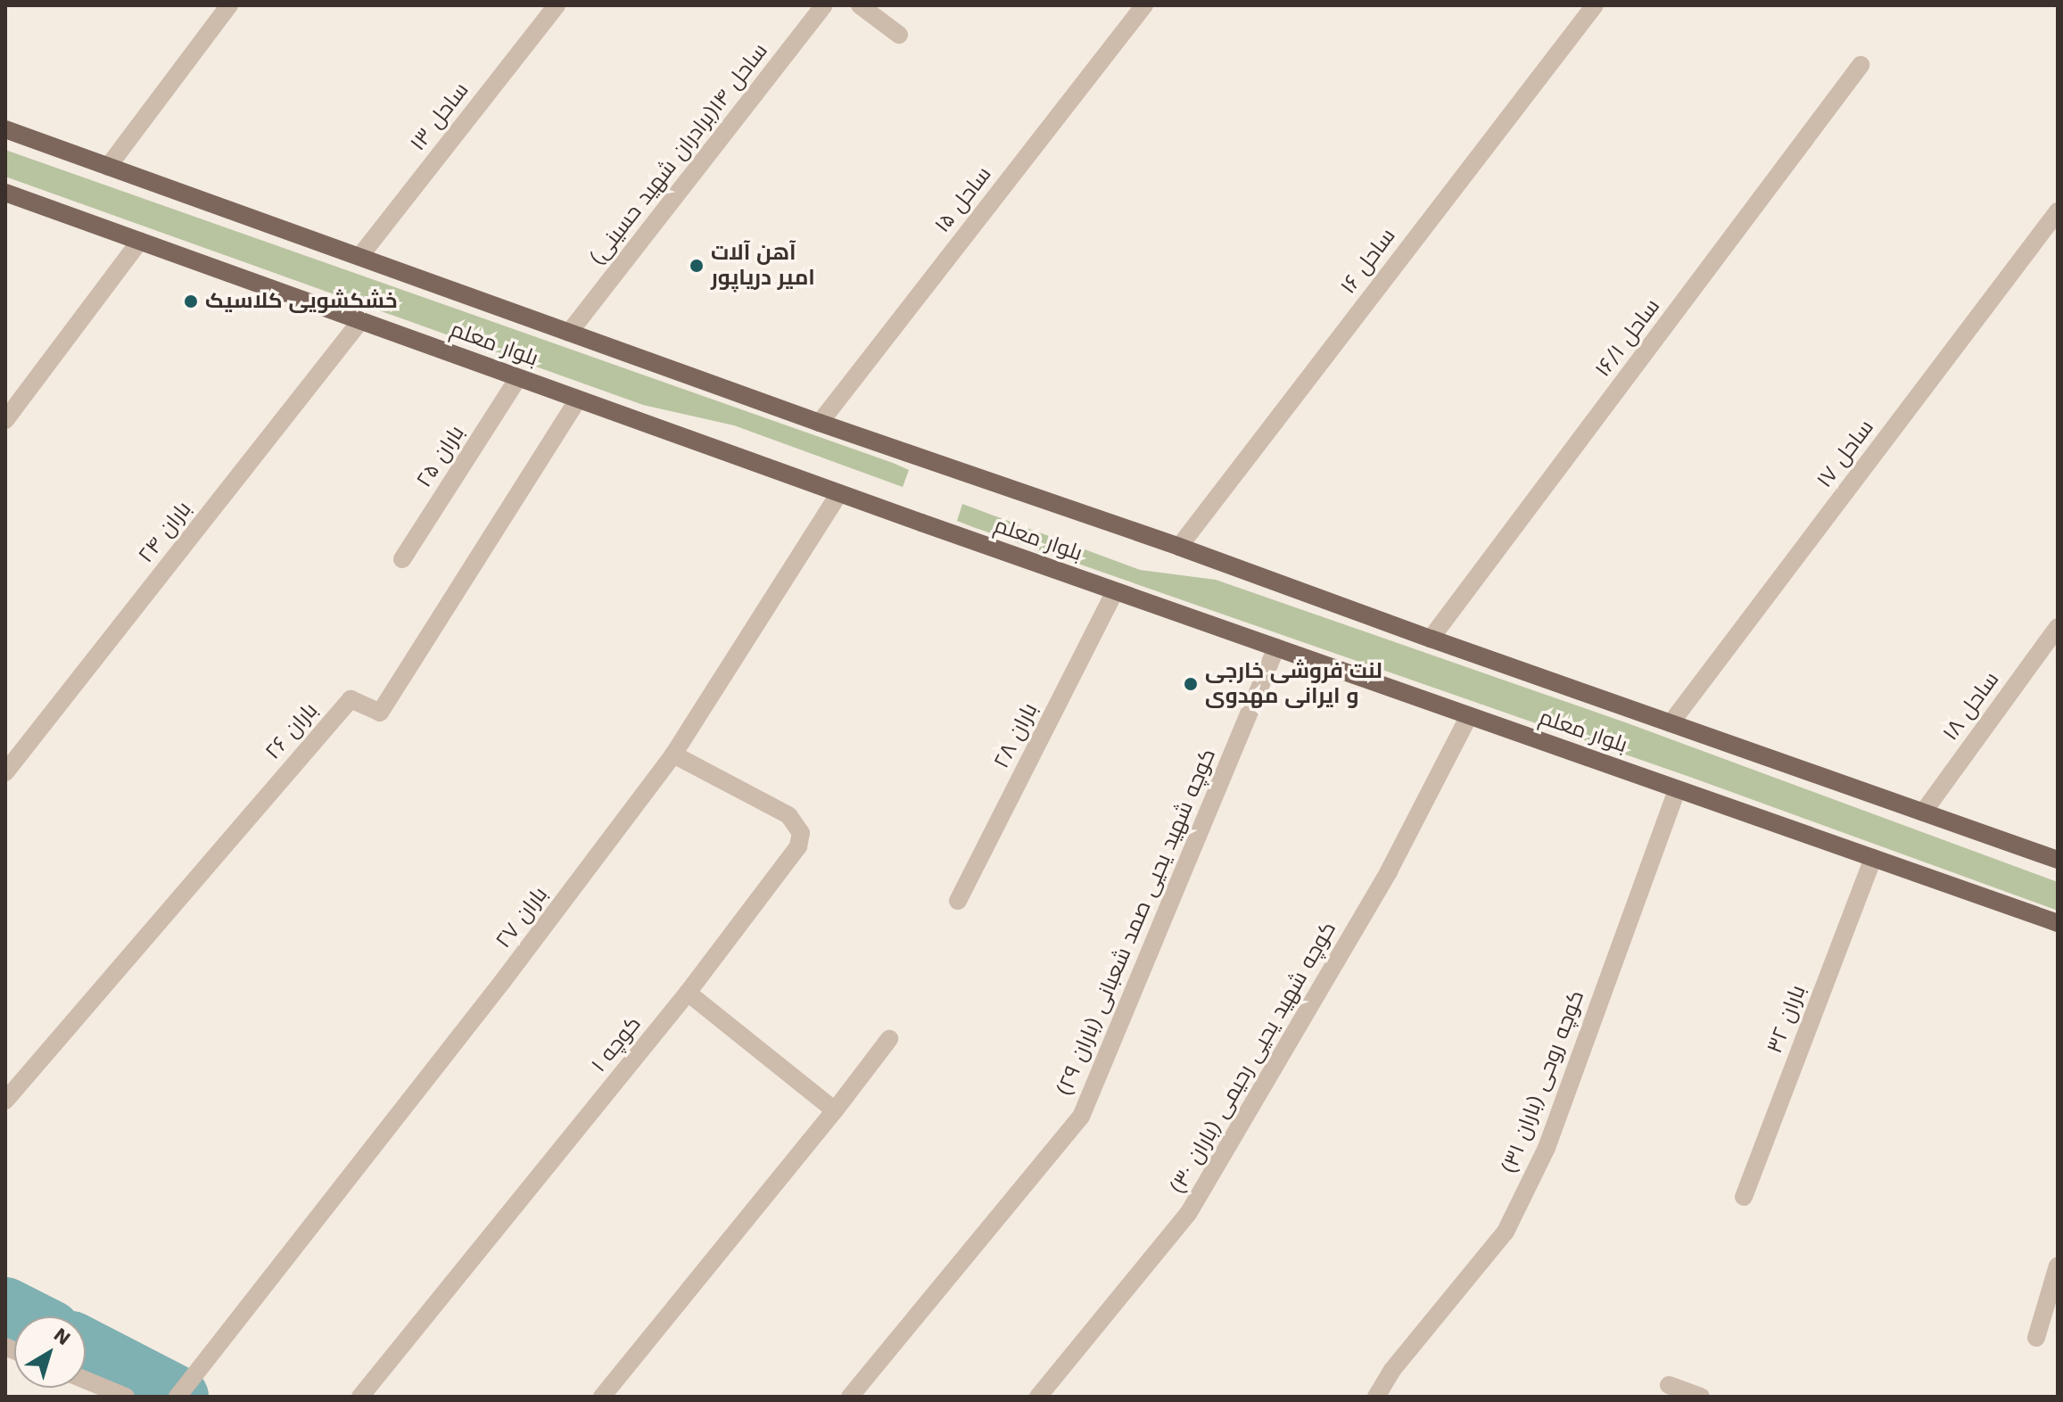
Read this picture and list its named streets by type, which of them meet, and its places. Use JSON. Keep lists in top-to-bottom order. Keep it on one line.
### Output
{"streets":{"main road":["بلوار معلم"],"street":["ساحل ۱۳","ساحل ۱۴(برادران شهید حسینی)","ساحل ۱۵","ساحل ۱۶","ساحل ۱۶/۱","ساحل ۱۷","باران ۲۵","باران ۲۴","ساحل ۱۸","باران ۲۶","باران ۲۸","باران ۲۷","کوچه شهید یحیی صمد شعبانی (باران ۲۹)","باران ۳۲","کوچه ۱","کوچه شهید یحیی رحیمی (باران ۳۰)","کوچه روحی (باران ۳۱)"]},"crossings":[["ساحل ۱۳","بلوار معلم"],["ساحل ۱۴(برادران شهید حسینی)","بلوار معلم"],["ساحل ۱۵","بلوار معلم"],["ساحل ۱۶","بلوار معلم"],["ساحل ۱۶/۱","بلوار معلم"],["بلوار معلم","ساحل ۱۷"],["بلوار معلم","باران ۲۵"],["بلوار معلم","باران ۲۴"],["بلوار معلم","ساحل ۱۸"],["بلوار معلم","باران ۲۶"],["بلوار معلم","باران ۲۸"],["بلوار معلم","باران ۲۷"],["بلوار معلم","کوچه شهید یحیی صمد شعبانی (باران ۲۹)"],["بلوار معلم","باران ۳۲"],["بلوار معلم","کوچه شهید یحیی رحیمی (باران ۳۰)"],["بلوار معلم","کوچه روحی (باران ۳۱)"],["باران ۲۷","کوچه ۱"]],"places":["آهن آلات امیر دریاپور","خشکشویی کلاسیک","لنت فروشی خارجی و ایرانی مهدوی"],"north":"top right"}
